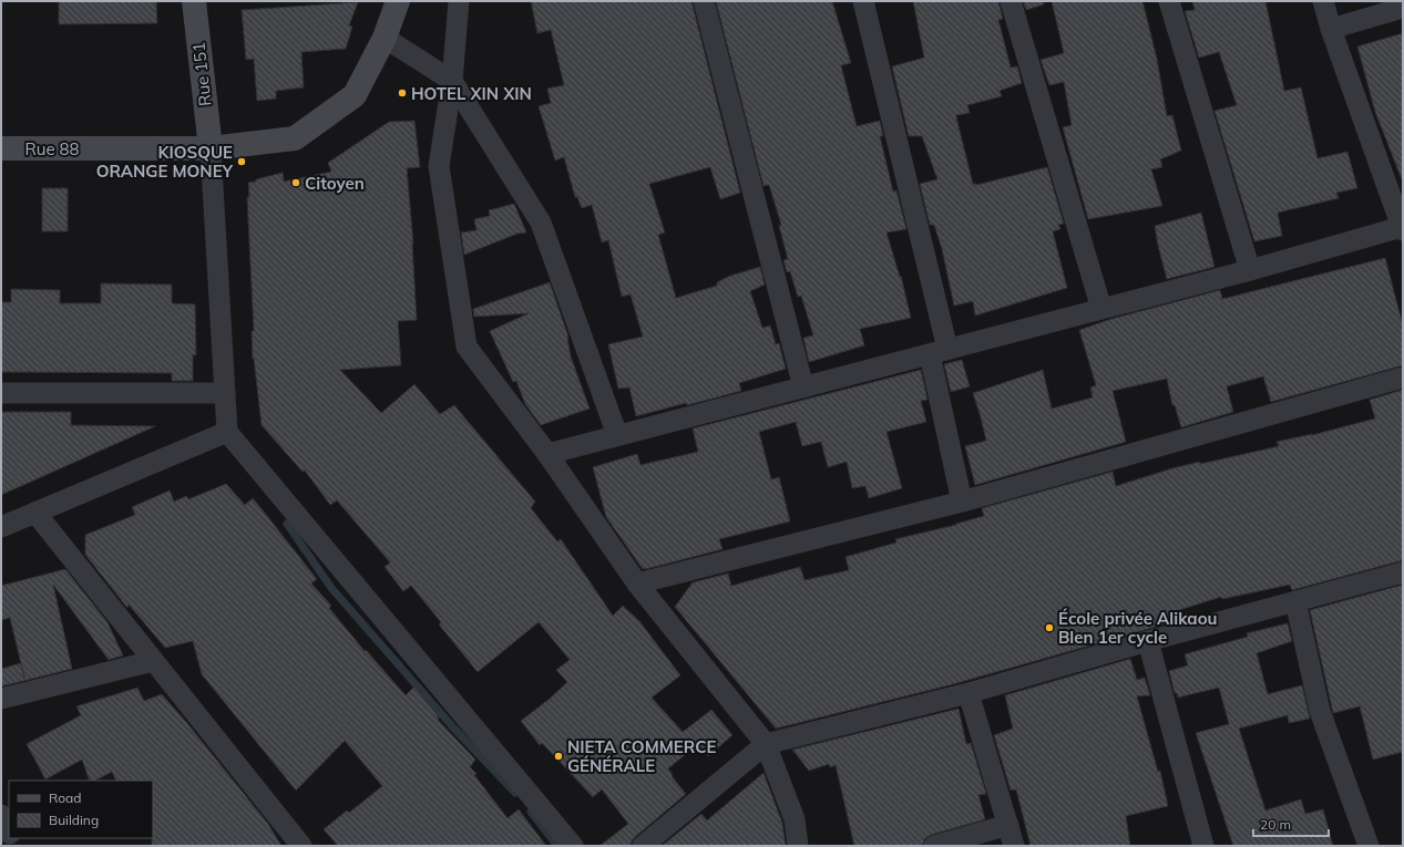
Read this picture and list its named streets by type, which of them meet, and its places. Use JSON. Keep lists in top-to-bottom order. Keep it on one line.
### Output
{"streets":{"main road":["Rue 151","Rue 88"]},"crossings":[["Rue 151","Rue 88"]],"places":["HOTEL XIN XIN","KIOSQUE ORANGE MONEY","Citoyen","École privée Alikaou Blen 1er cycle","NIETA COMMERCE GÉNÉRALE"],"legend":["Road","Building"],"scale_bar":"20 m"}
